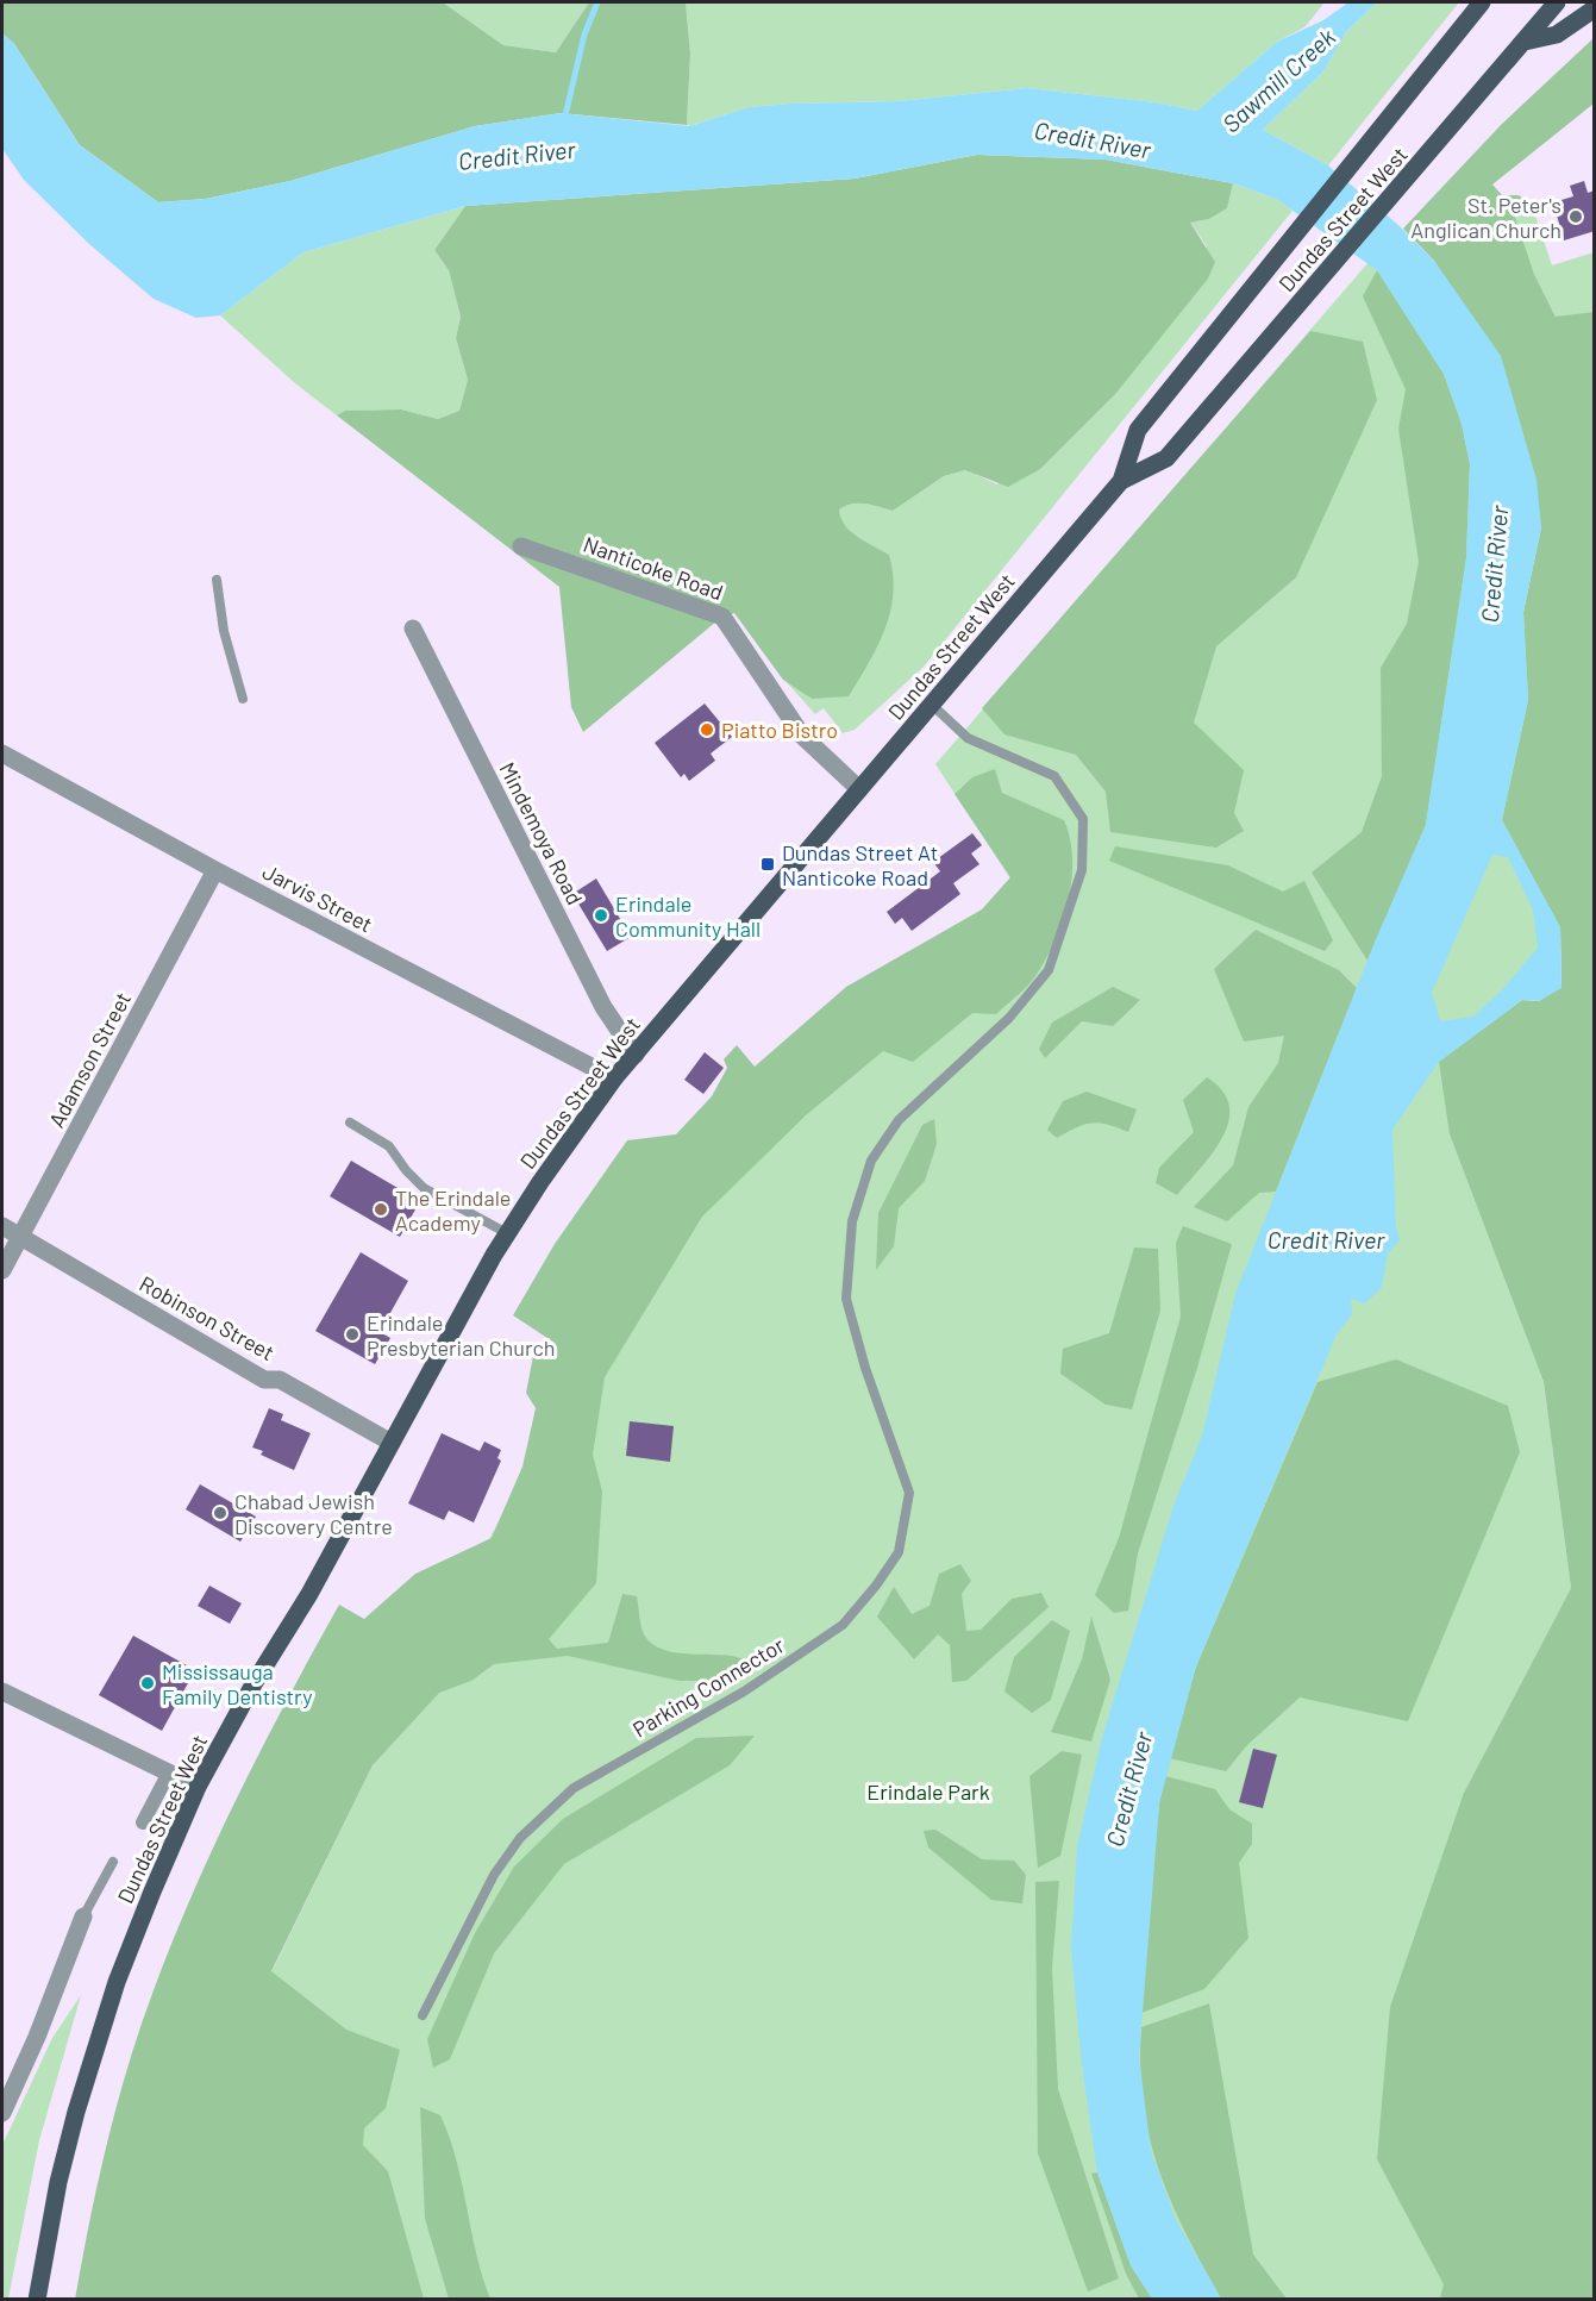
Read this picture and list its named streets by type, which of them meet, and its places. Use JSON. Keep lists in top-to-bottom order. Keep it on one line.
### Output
{"streets":{"main road":["Dundas Street West"],"street":["Nanticoke Road","Mindemoya Road","Jarvis Street","Adamson Street","Robinson Street"],"lane":["Parking Connector"]},"crossings":[["Dundas Street West","Nanticoke Road"],["Dundas Street West","Mindemoya Road"],["Dundas Street West","Jarvis Street"],["Dundas Street West","Robinson Street"],["Dundas Street West","Parking Connector"],["Jarvis Street","Adamson Street"],["Adamson Street","Robinson Street"]],"water":["Sawmill Creek","Credit River"],"parks":["Erindale Park"],"places":{"other":["St. Peter's Anglican Church","Piatto Bistro","Erindale Community Hall","The Erindale Academy","Erindale Presbyterian Church","Chabad Jewish Discovery Centre","Mississauga Family Dentistry"],"transit":["Dundas Street At Nanticoke Road"]}}
